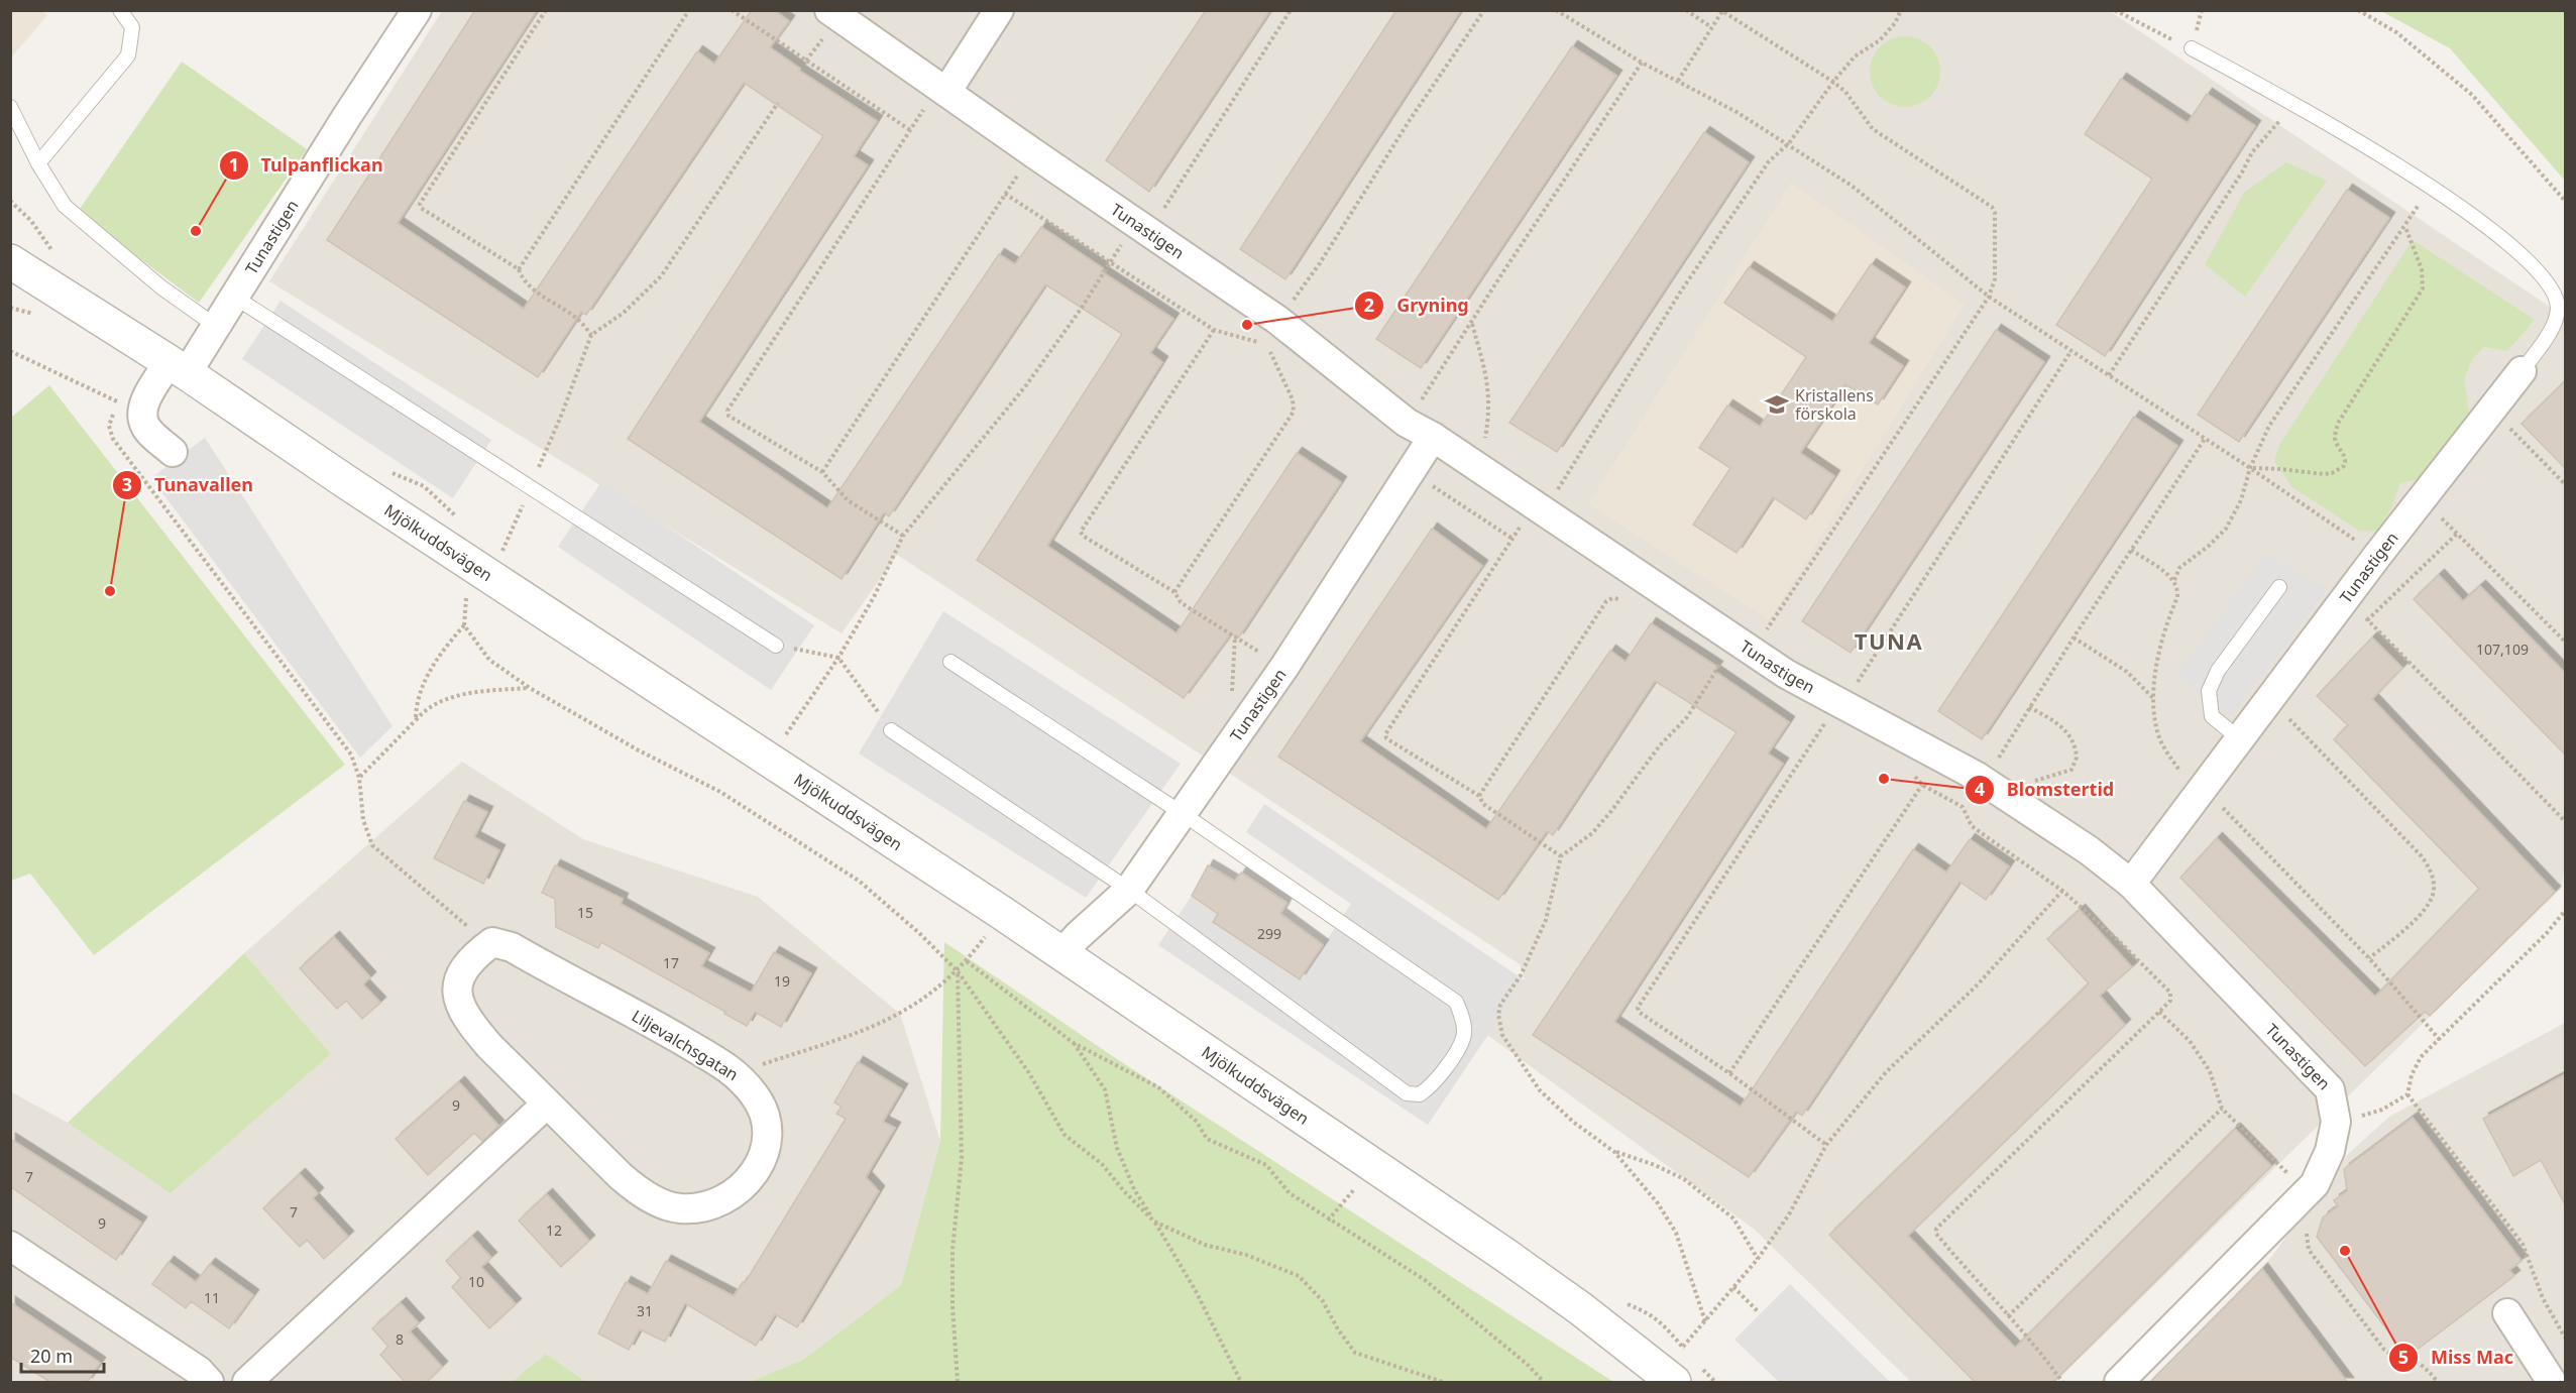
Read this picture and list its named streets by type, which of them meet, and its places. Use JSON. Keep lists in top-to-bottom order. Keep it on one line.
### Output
{"streets":{"street":["Tunastigen","Mjölkuddsvägen","Liljevalchsgatan"]},"crossings":[["Tunastigen","Mjölkuddsvägen"]],"districts":["TUNA"],"places":{"other":["Tulpanflickan","Gryning","Tunavallen","Blomstertid","Miss Mac"],"school or university":["Kristallens förskola"]},"house_numbers":["107,109","15","299","17","19","9","7","7","9","12","10","11","31","8"],"scale_bar":"20 m"}
